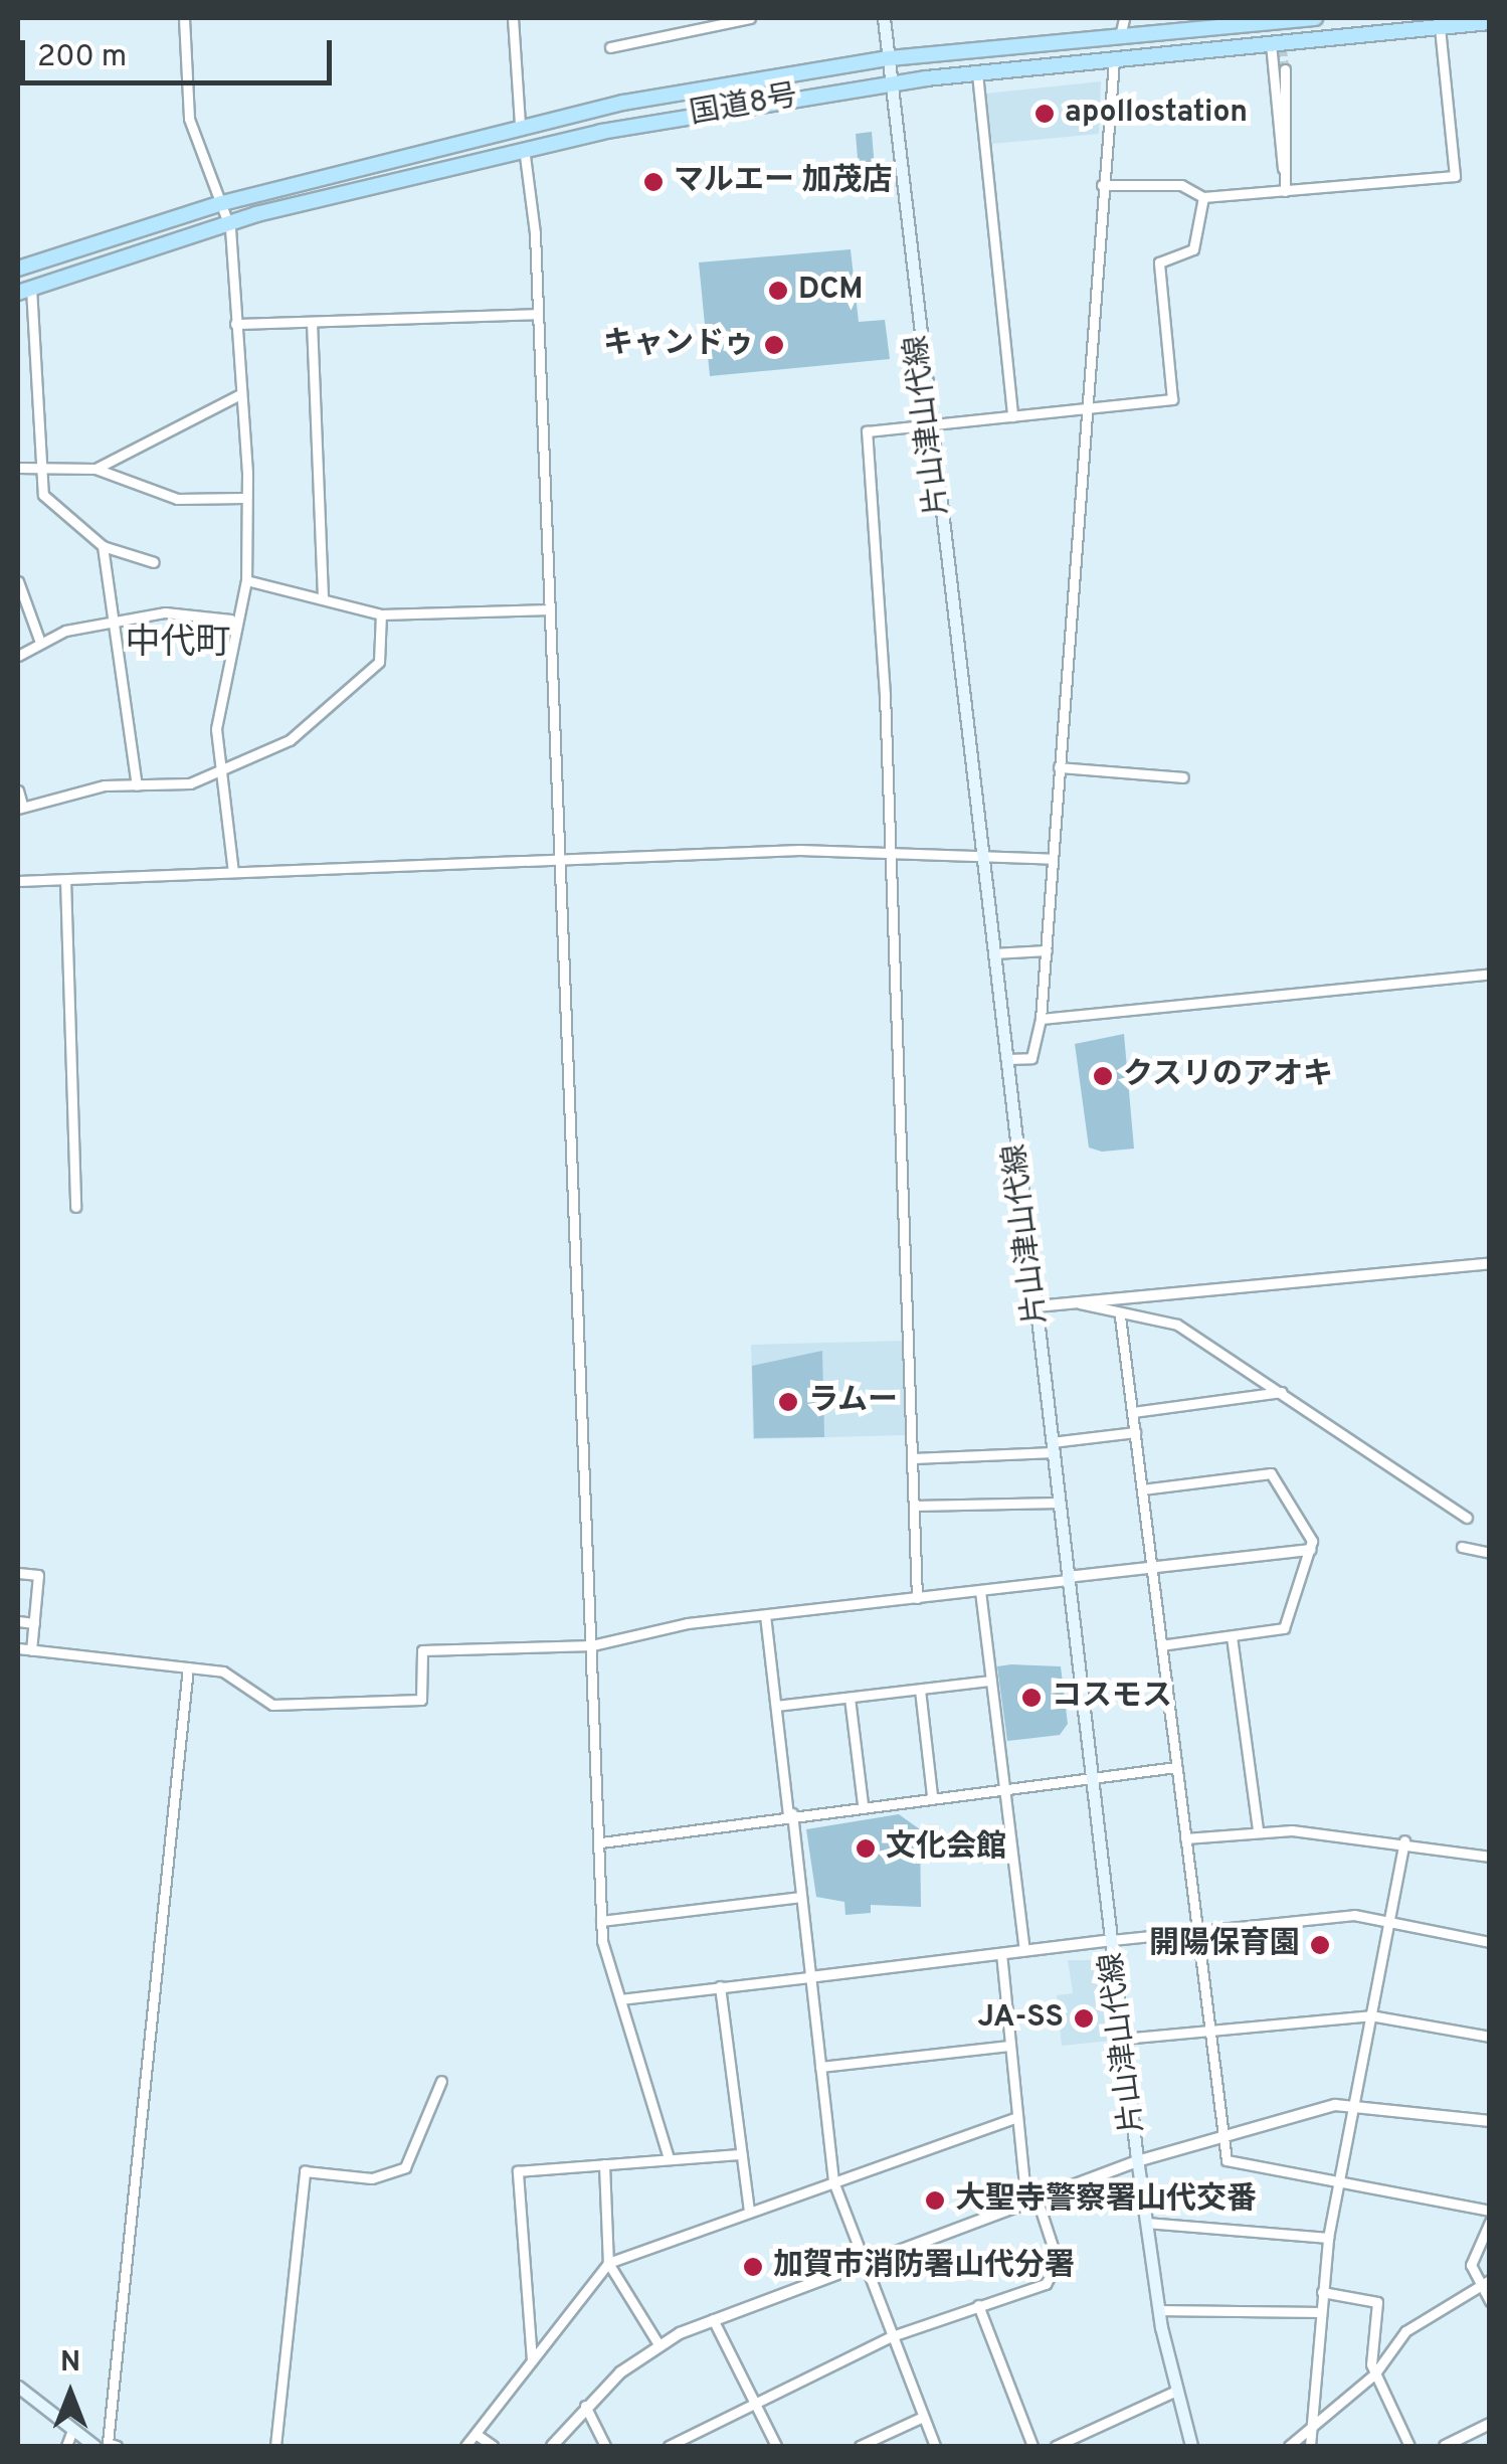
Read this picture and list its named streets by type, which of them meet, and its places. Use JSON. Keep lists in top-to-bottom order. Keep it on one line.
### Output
{"streets":{"highway":["国道8号"],"main road":["片山津山代線"]},"crossings":[["国道8号","片山津山代線"]],"districts":["中代町"],"places":["apollostation","マルエー 加茂店","DCM","キャンドゥ","クスリのアオキ","ラムー","コスモス","文化会館","開陽保育園","JA-SS","大聖寺警察署山代交番","加賀市消防署山代分署"],"scale_bar":"200 m","north":"top"}
